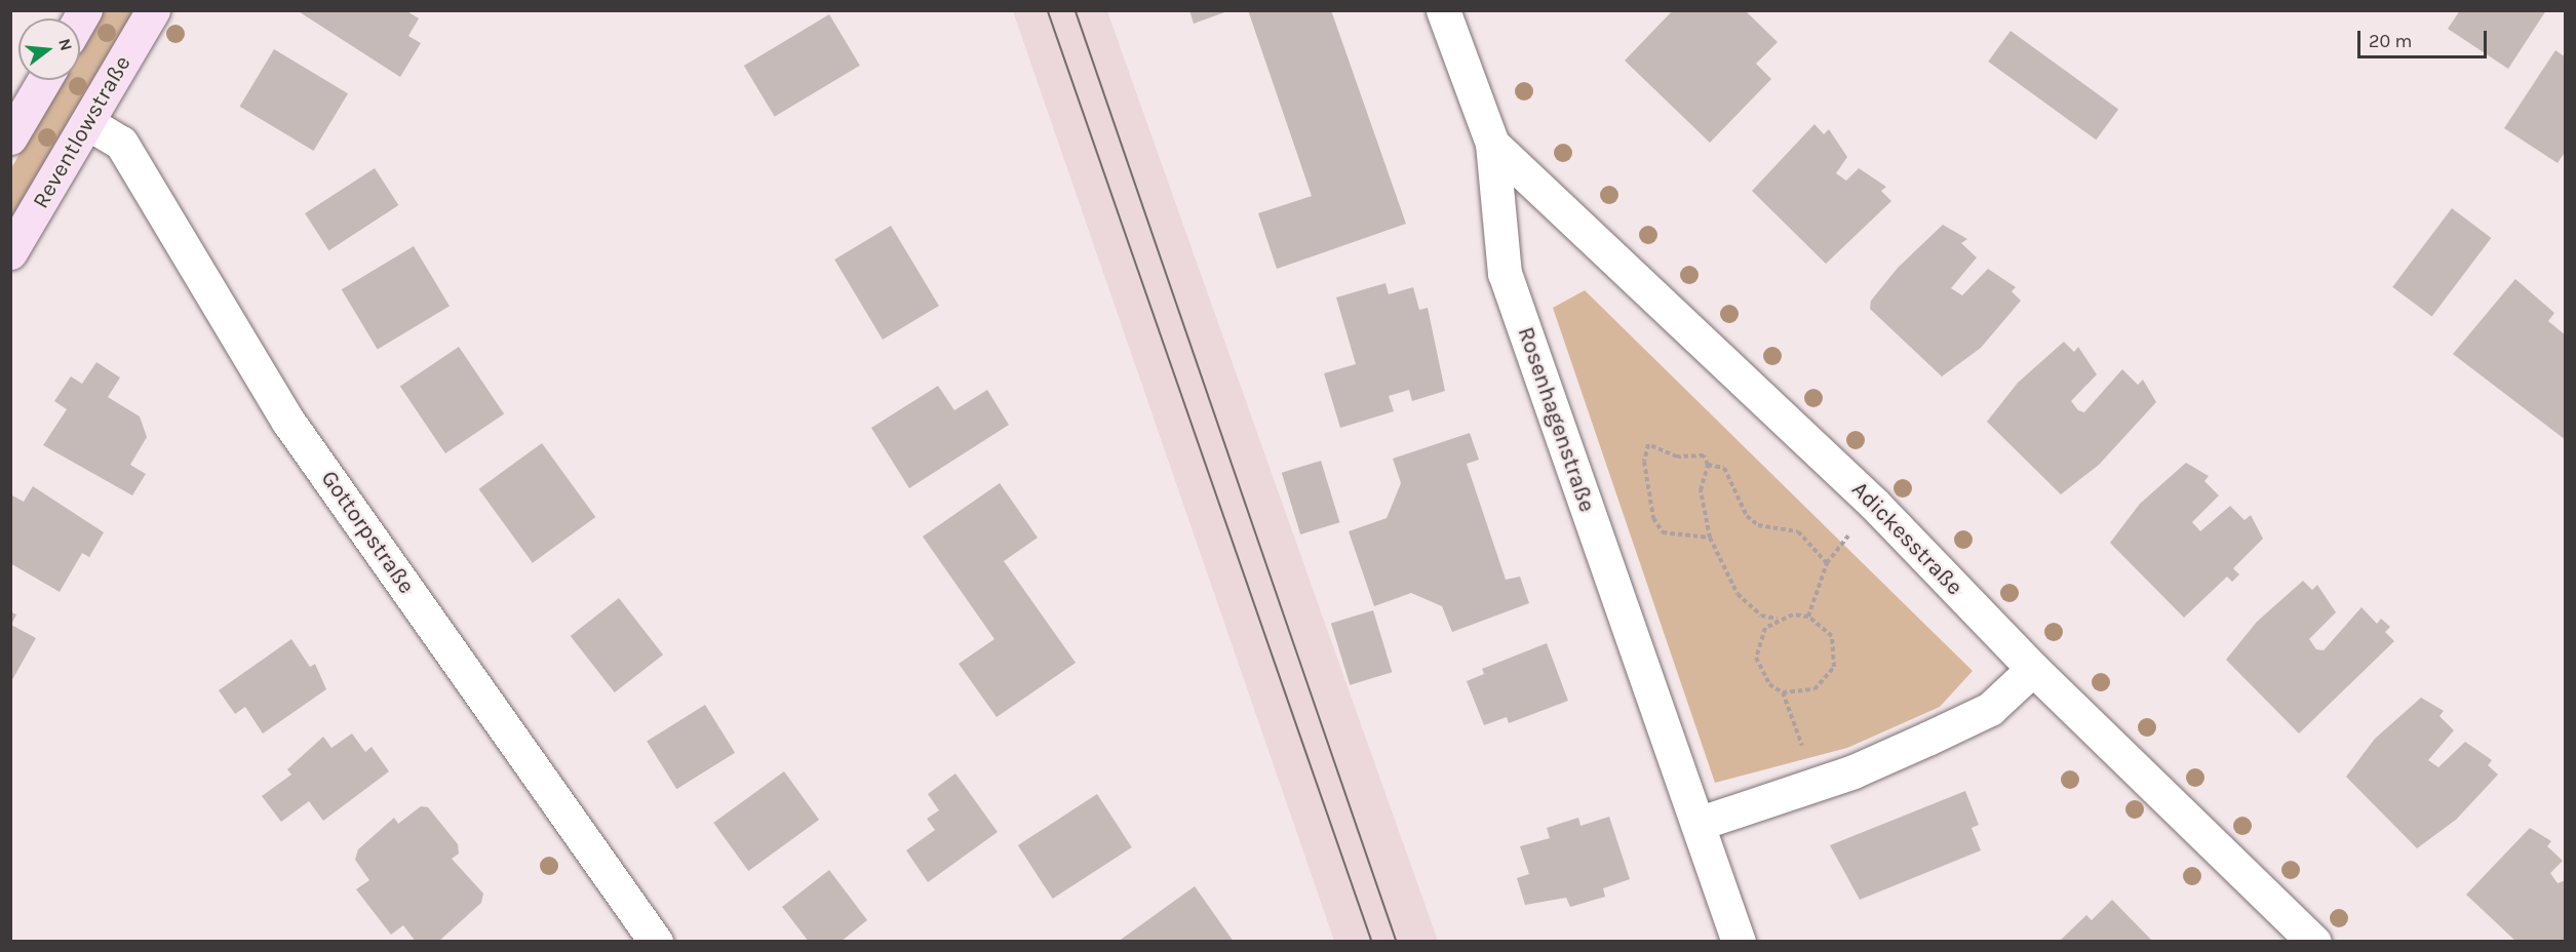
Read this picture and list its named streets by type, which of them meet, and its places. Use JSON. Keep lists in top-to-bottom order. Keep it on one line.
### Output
{"streets":{"main road":["Reventlowstraße"],"street":["Rosenhagenstraße","Gottorpstraße","Adickesstraße"]},"crossings":[["Reventlowstraße","Gottorpstraße"],["Rosenhagenstraße","Adickesstraße"]],"scale_bar":"20 m","north":"right"}
